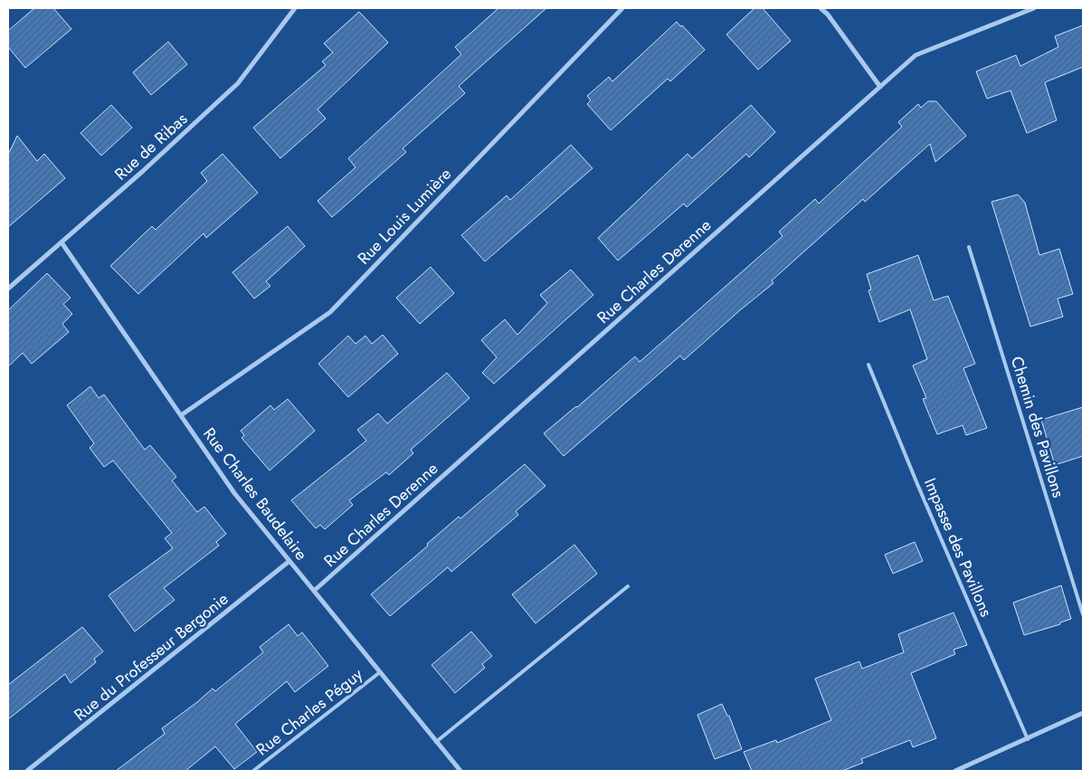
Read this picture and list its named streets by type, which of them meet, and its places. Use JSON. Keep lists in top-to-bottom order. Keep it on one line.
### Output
{"streets":{"street":["Rue de Ribas","Rue Louis Lumière","Rue Charles Derenne","Rue Charles Baudelaire","Rue du Professeur Bergonie"],"lane":["Chemin des Pavillons","Impasse des Pavillons","Rue Charles Péguy"]},"crossings":[["Rue de Ribas","Rue Charles Baudelaire"],["Rue Louis Lumière","Rue Charles Baudelaire"],["Rue Charles Derenne","Rue Charles Baudelaire"],["Rue Charles Baudelaire","Rue du Professeur Bergonie"],["Rue Charles Baudelaire","Rue Charles Péguy"]]}
